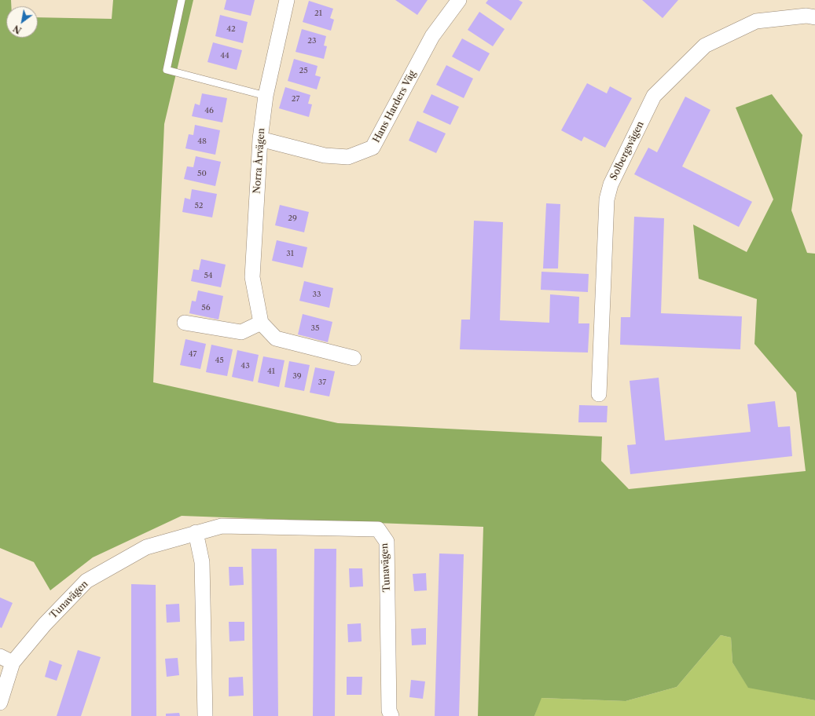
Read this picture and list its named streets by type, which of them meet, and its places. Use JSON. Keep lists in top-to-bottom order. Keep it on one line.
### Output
{"streets":{"street":["Hans Harders Väg","Solbergsvägen","Norra Årvägen","Tunavägen"]},"crossings":[["Hans Harders Väg","Norra Årvägen"]],"house_numbers":["21","42","23","44","25","27","46","48","50","52","29","31","54","33","56","35","47","45","43","41","39","37"],"north":"bottom left"}
